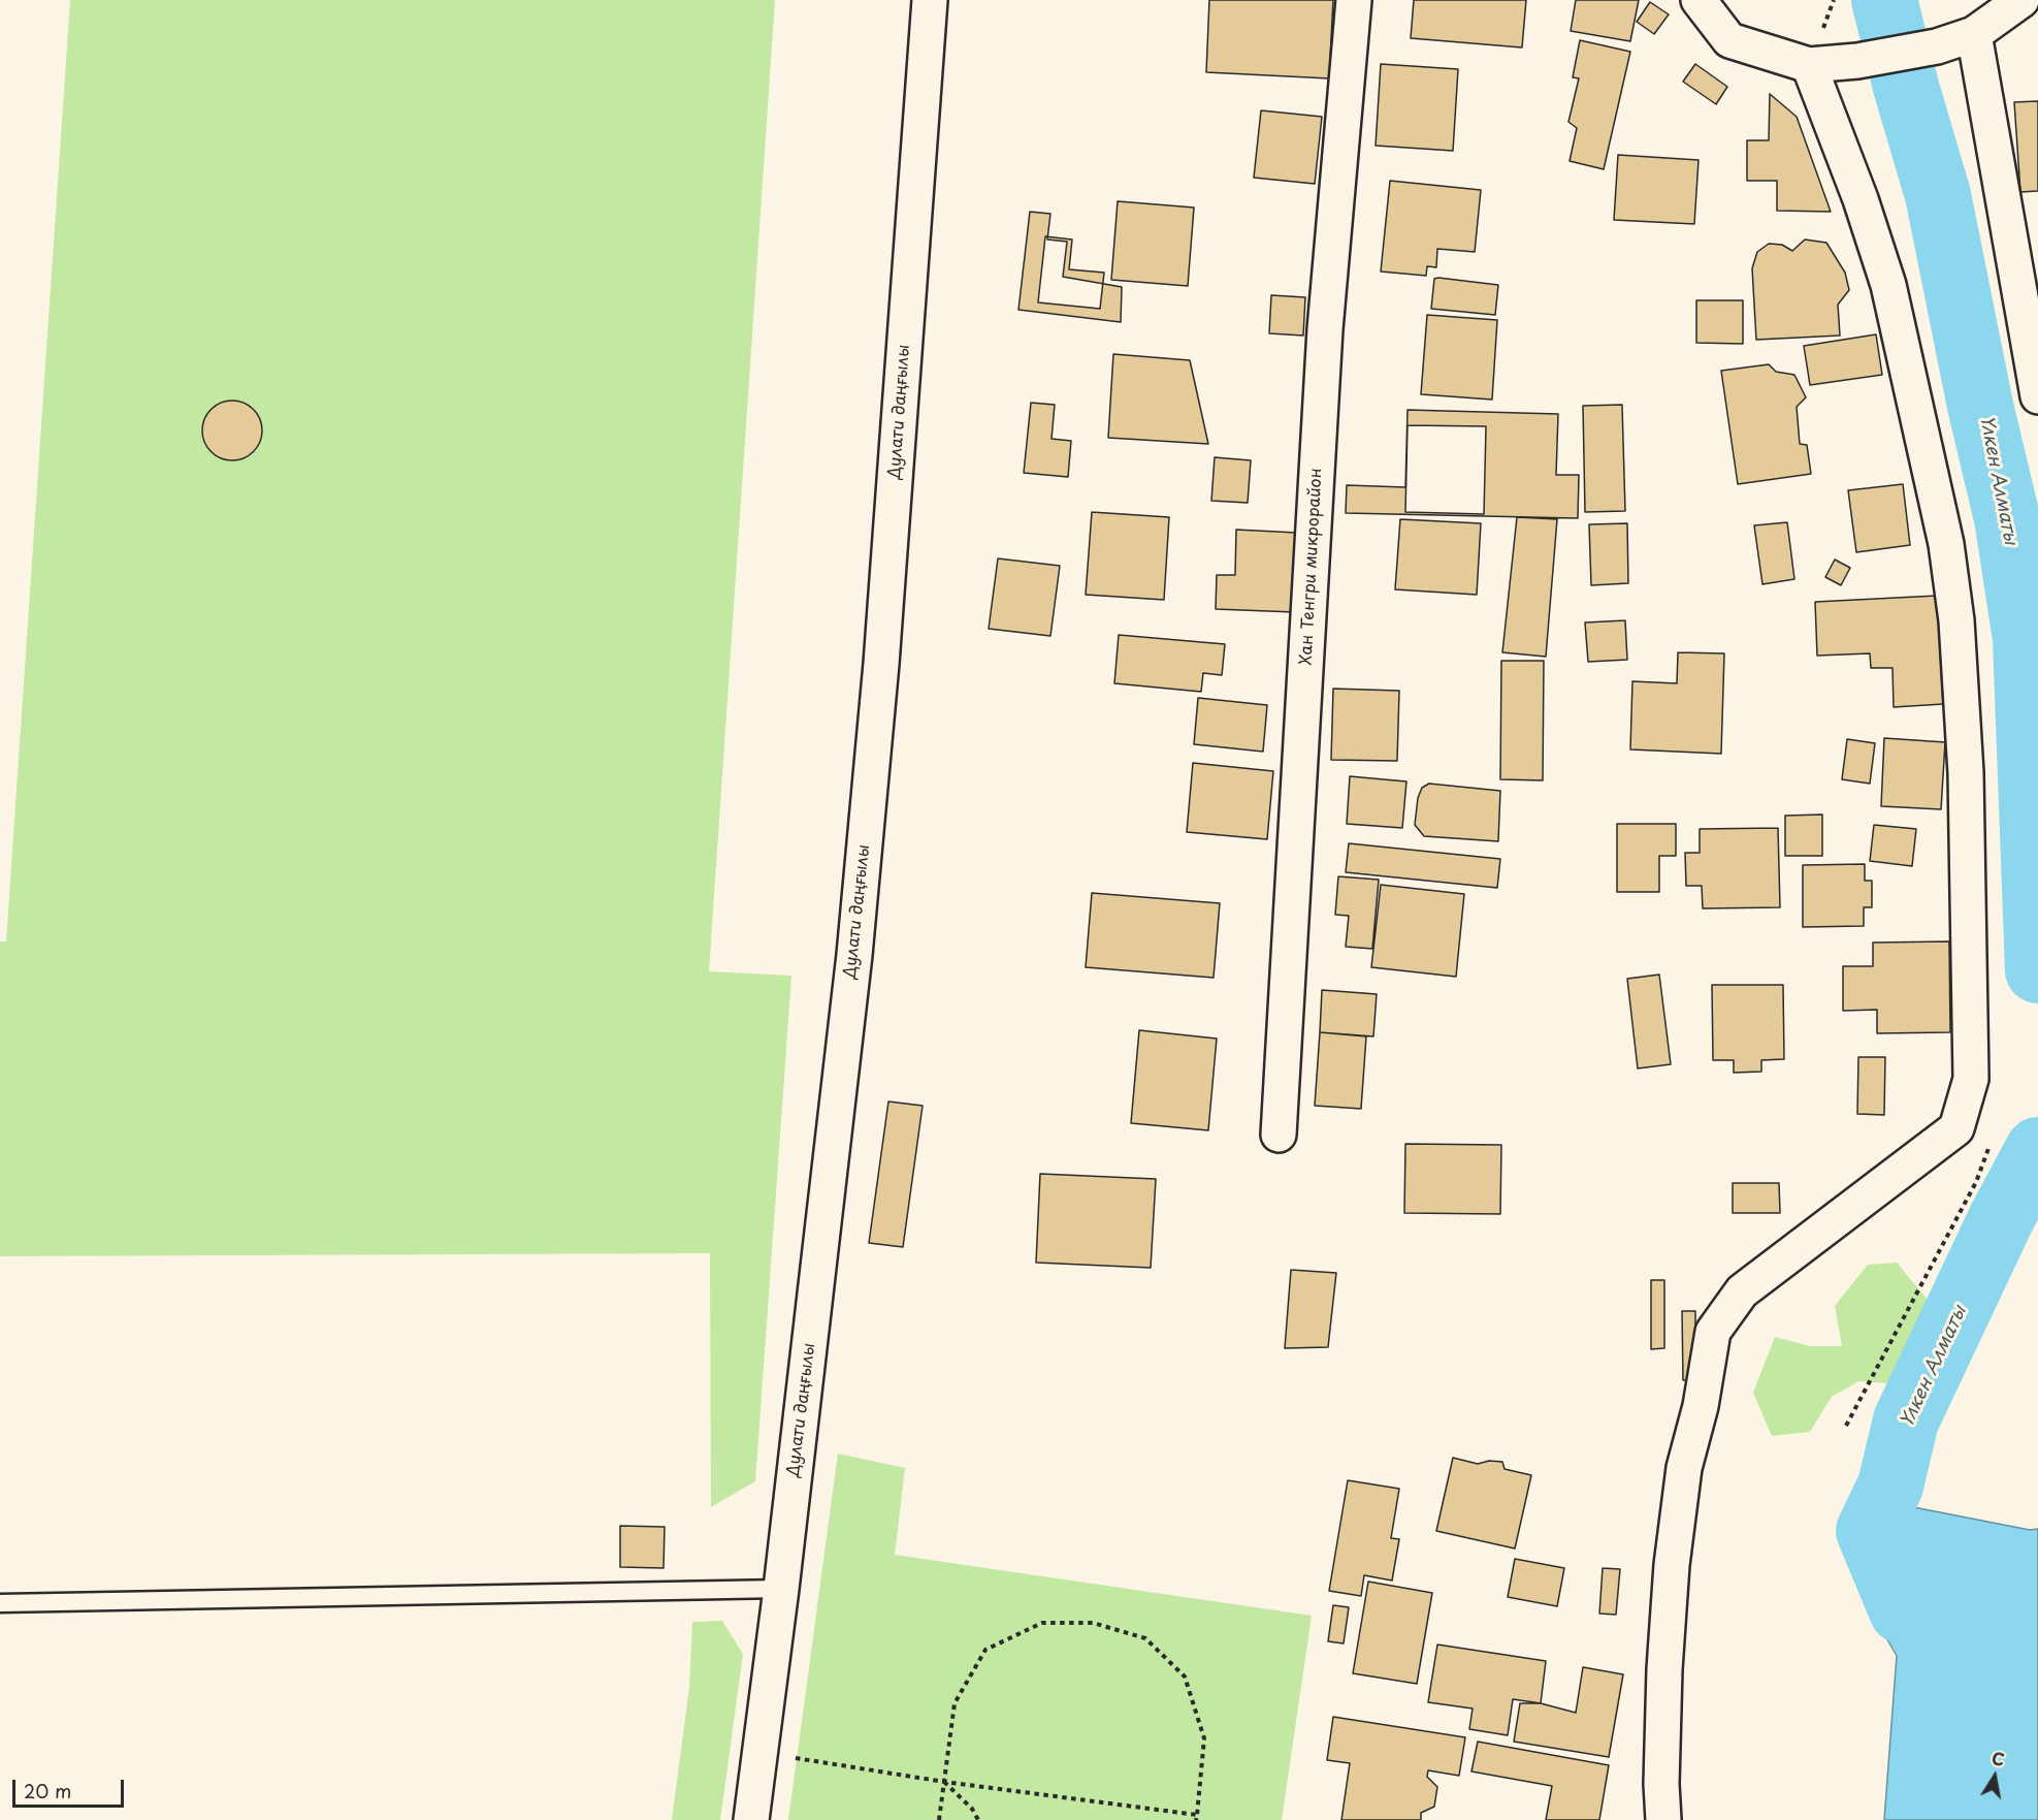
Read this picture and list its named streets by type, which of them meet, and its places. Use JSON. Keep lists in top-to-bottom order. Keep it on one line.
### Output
{"streets":{"street":["Дулати даңғылы","Хан Тенгри микрорайон"]},"water":["Үлкен Алматы"],"scale_bar":"20 m","north":"top"}
